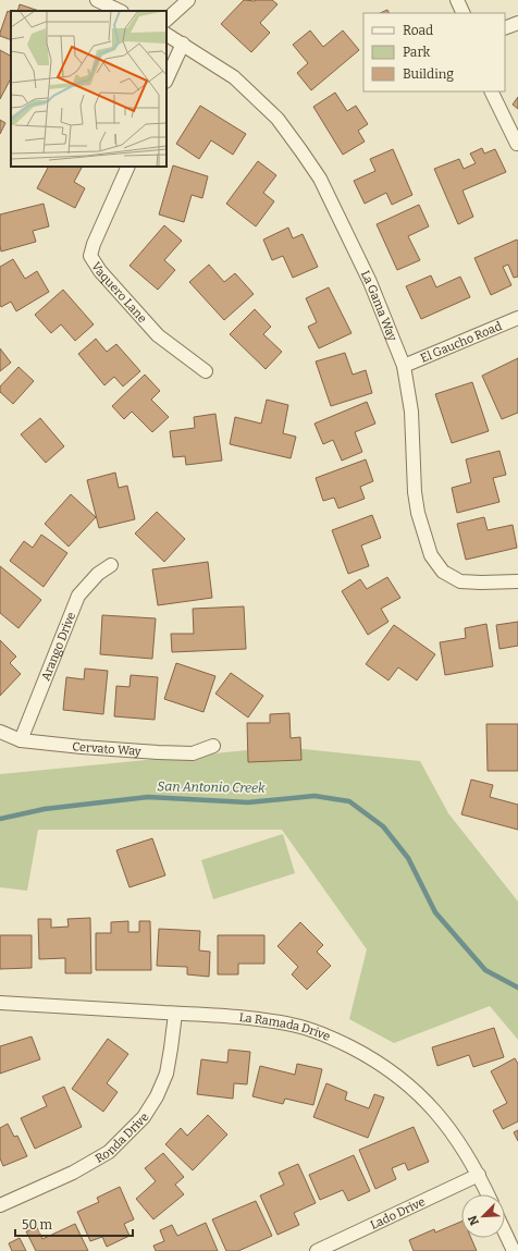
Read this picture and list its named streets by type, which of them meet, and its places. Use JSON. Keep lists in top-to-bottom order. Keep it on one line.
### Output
{"streets":{"street":["Vaquero Lane","La Gama Way","El Gaucho Road","Arango Drive","Cervato Way","La Ramada Drive","Ronda Drive","Lado Drive"]},"crossings":[["La Gama Way","El Gaucho Road"],["Arango Drive","Cervato Way"],["La Ramada Drive","Ronda Drive"],["La Ramada Drive","Lado Drive"]],"water":["San Antonio Creek"],"legend":["Road","Park","Building"],"scale_bar":"50 m","north":"bottom left"}
